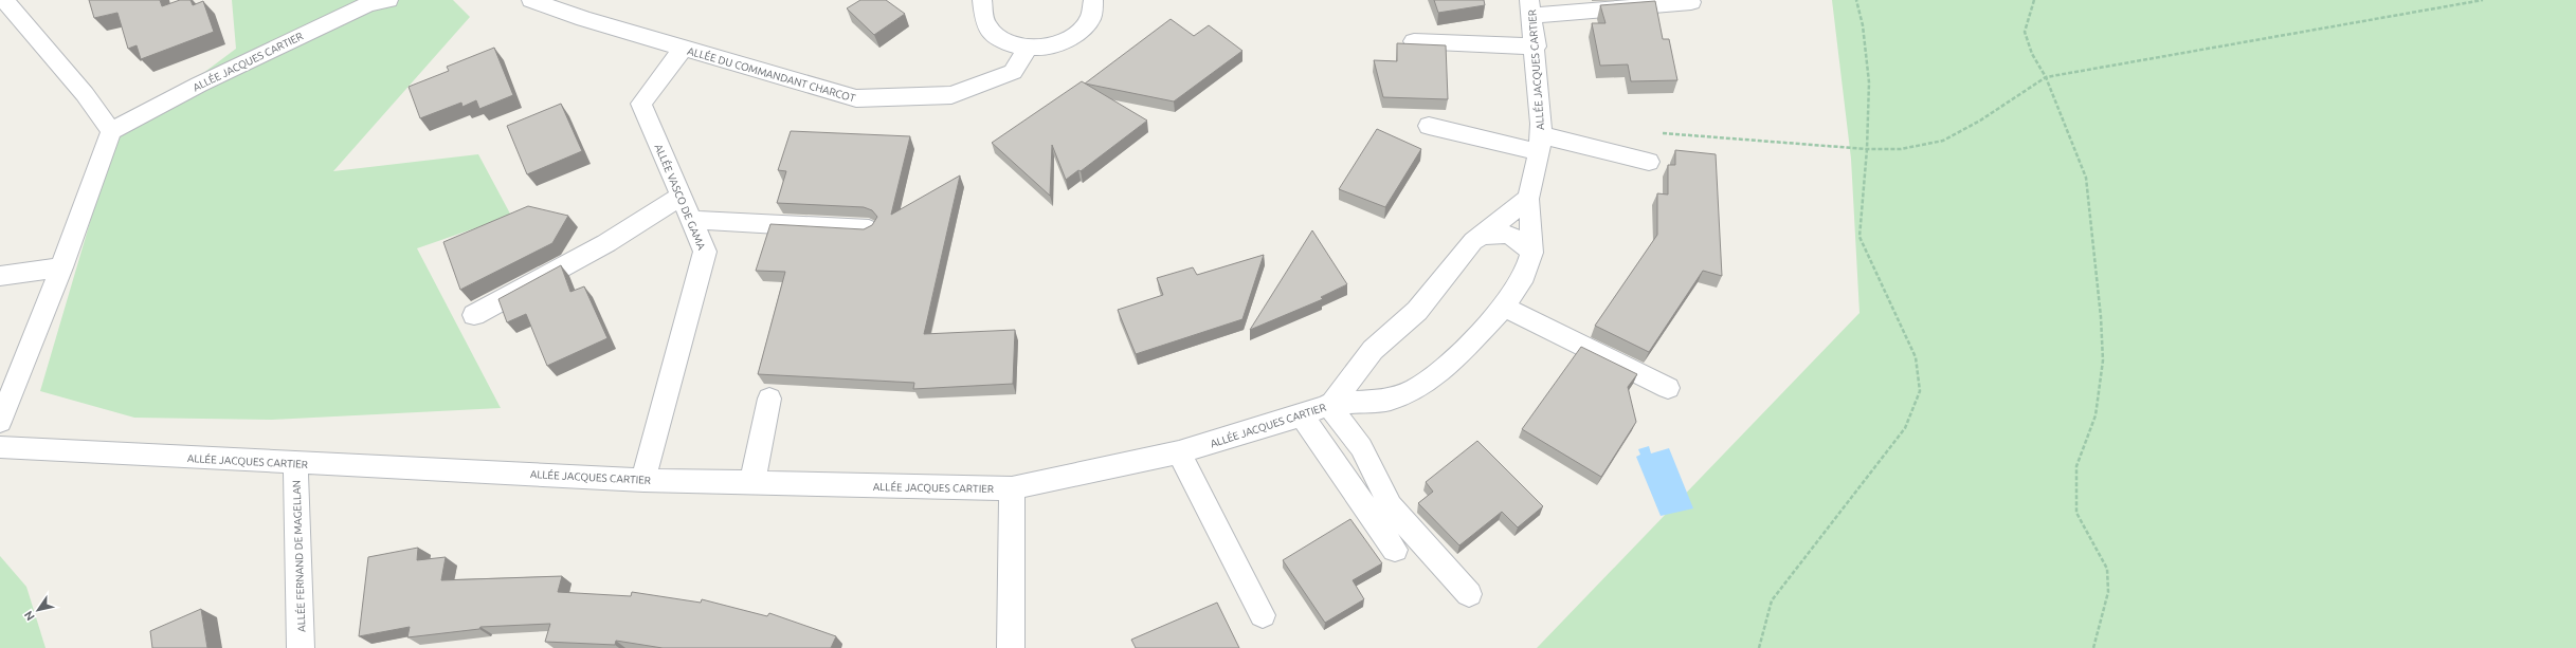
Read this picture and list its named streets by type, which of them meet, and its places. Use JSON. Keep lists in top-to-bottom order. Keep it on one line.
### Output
{"streets":{"street":["ALLÉE JACQUES CARTIER","ALLÉE DU COMMANDANT CHARCOT","ALLÉE VASCO DE GAMA","ALLÉE FERNAND DE MAGELLAN"]},"crossings":[["ALLÉE JACQUES CARTIER","ALLÉE VASCO DE GAMA"],["ALLÉE JACQUES CARTIER","ALLÉE FERNAND DE MAGELLAN"],["ALLÉE DU COMMANDANT CHARCOT","ALLÉE VASCO DE GAMA"]],"north":"bottom left"}
